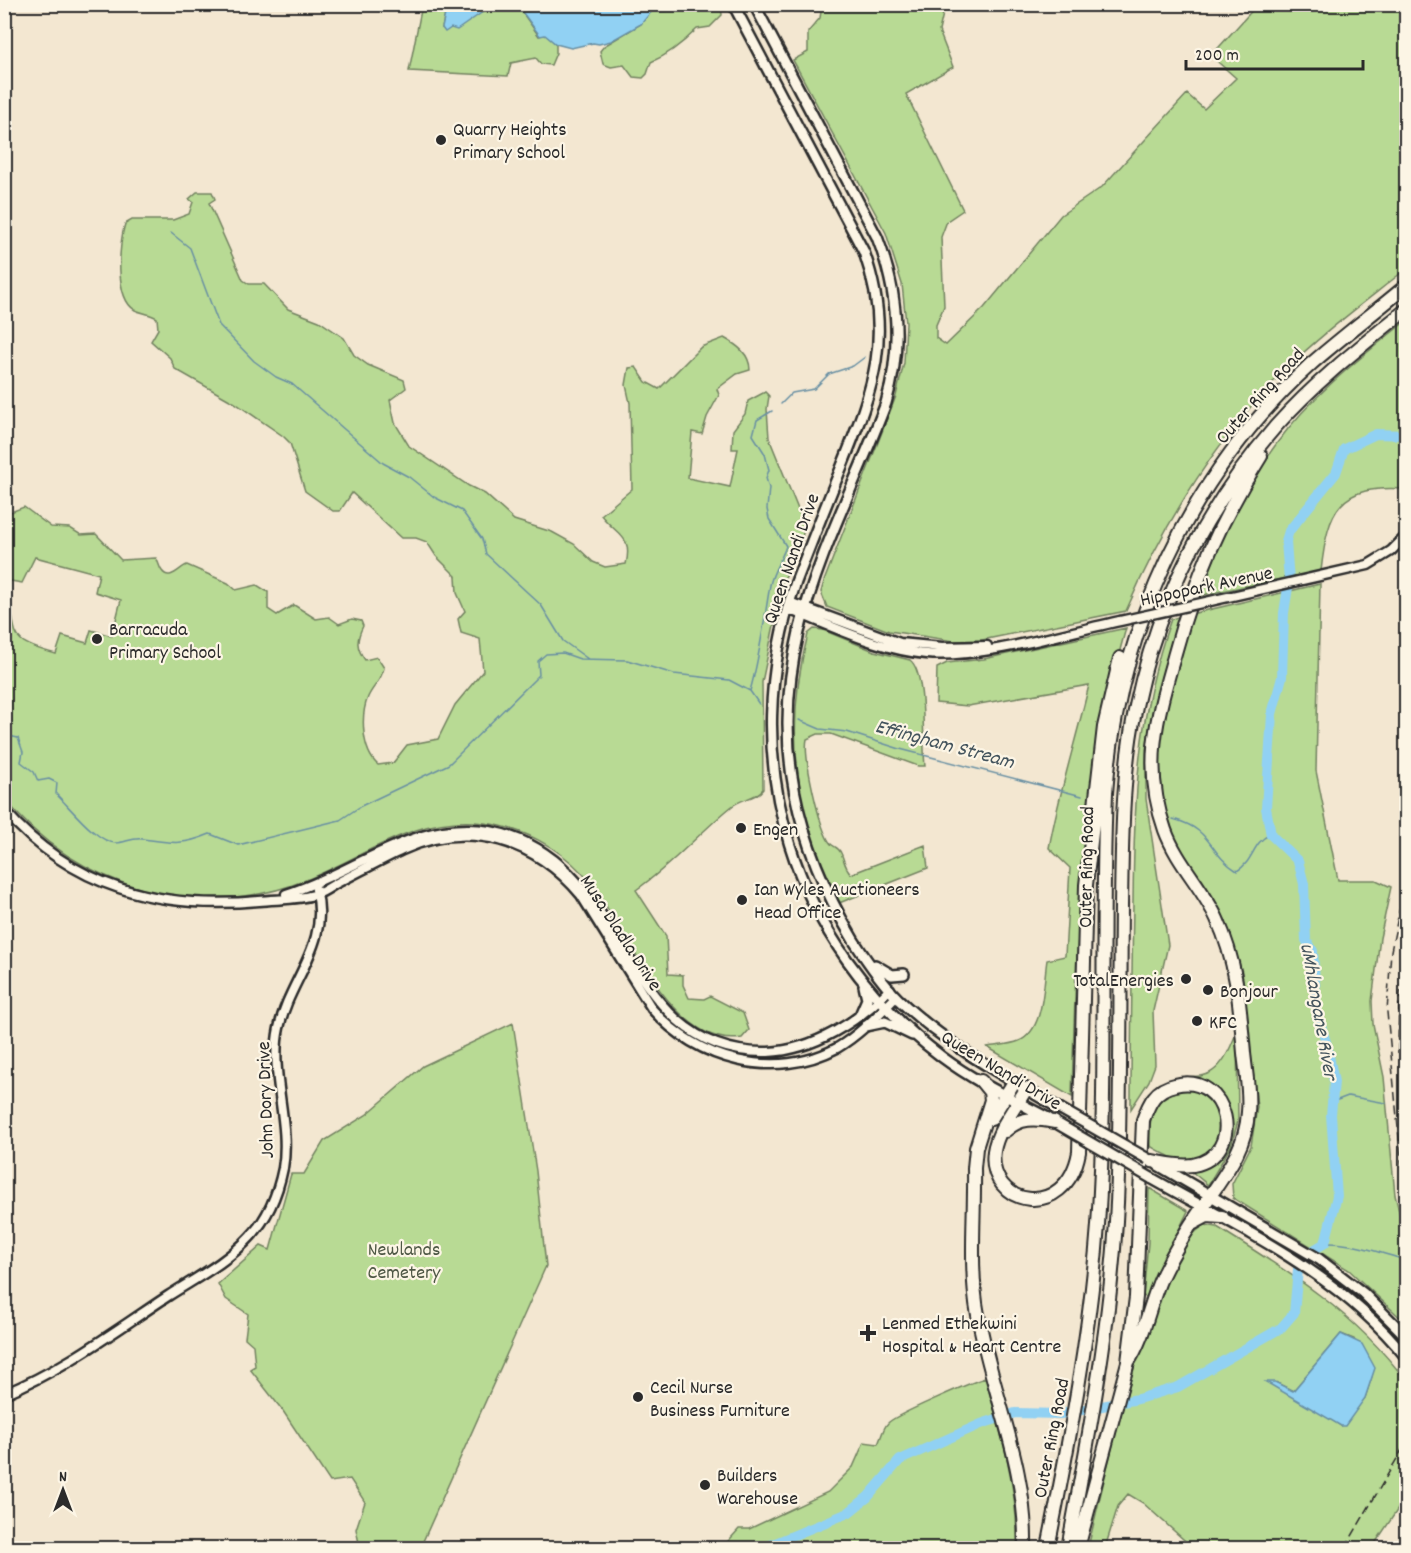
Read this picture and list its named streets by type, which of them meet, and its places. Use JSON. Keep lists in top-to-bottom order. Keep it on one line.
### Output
{"streets":{"highway":["Outer Ring Road"],"main road":["Queen Nandi Drive"],"street":["Hippopark Avenue","Musa Dladla Drive","John Dory Drive"]},"crossings":[["Queen Nandi Drive","Hippopark Avenue"],["Queen Nandi Drive","Musa Dladla Drive"],["Musa Dladla Drive","John Dory Drive"]],"water":["Effingham Stream","uMhlangane River"],"parks":["Newlands Cemetery"],"places":{"other":["Quarry Heights Primary School","Barracuda Primary School","Engen","Ian Wyles Auctioneers Head Office","TotalEnergies","Bonjour","KFC","Cecil Nurse Business Furniture","Builders Warehouse"],"health":["Lenmed Ethekwini Hospital & Heart Centre"]},"scale_bar":"200 m","north":"top"}
